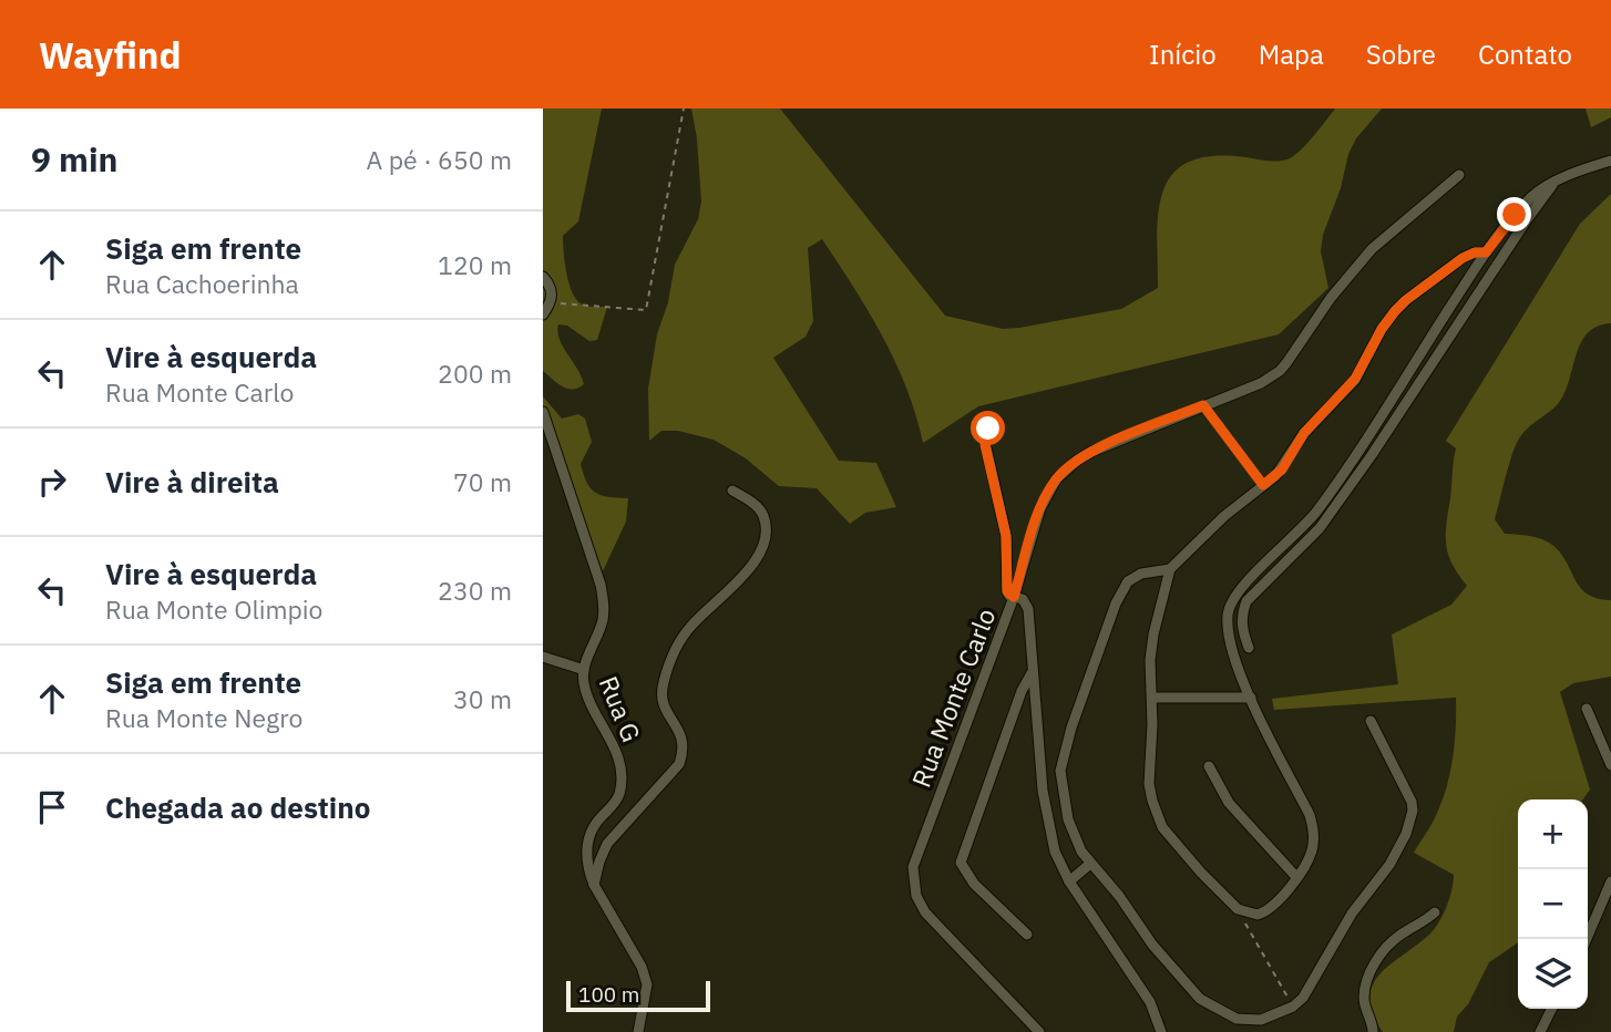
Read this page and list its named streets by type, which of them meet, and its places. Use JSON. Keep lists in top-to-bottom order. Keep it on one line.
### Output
{"streets":{"street":["Rua Monte Carlo","Rua G"]},"scale_bar":"100 m","page":{"header":"Wayfind","nav":["Início","Mapa","Sobre","Contato"],"heading":["9 min","A pé · 650 m"],"list":[["Siga em frente","Rua Cachoerinha","120 m"],["Vire à esquerda","Rua Monte Carlo","200 m"],["Vire à direita","70 m"],["Vire à esquerda","Rua Monte Olimpio","230 m"],["Siga em frente","Rua Monte Negro","30 m"],"Chegada ao destino"],"map_buttons":["+","−"],"scale":"100 m"}}
